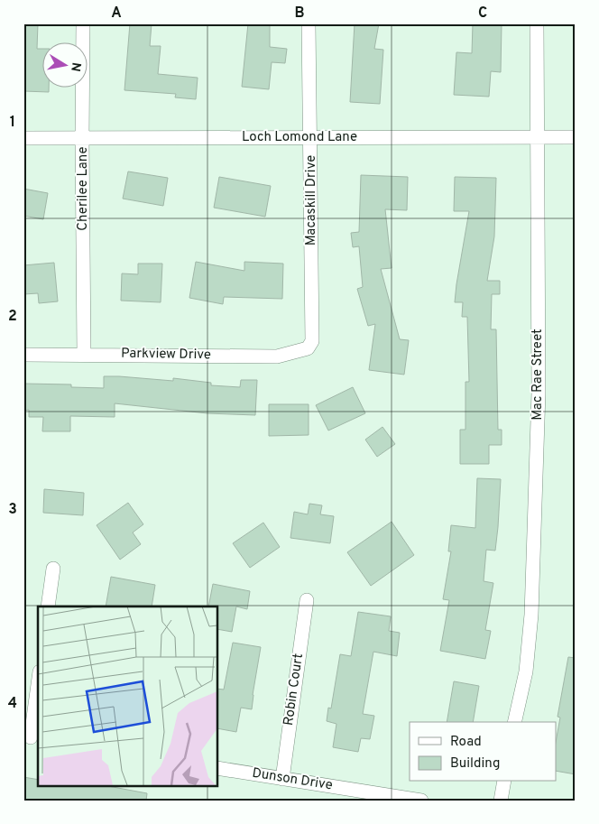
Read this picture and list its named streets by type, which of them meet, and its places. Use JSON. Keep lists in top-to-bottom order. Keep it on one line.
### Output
{"streets":{"street":["Loch Lomond Lane","Cherilee Lane","Macaskill Drive","Parkview Drive","Mac Rae Street","Robin Court","Dunson Drive"]},"crossings":[["Loch Lomond Lane","Cherilee Lane"],["Loch Lomond Lane","Macaskill Drive"],["Loch Lomond Lane","Mac Rae Street"],["Cherilee Lane","Parkview Drive"],["Macaskill Drive","Parkview Drive"],["Robin Court","Dunson Drive"]],"legend":["Road","Building"],"north":"right","grid":{"columns":["A","B","C"],"rows":["1","2","3","4"]}}
